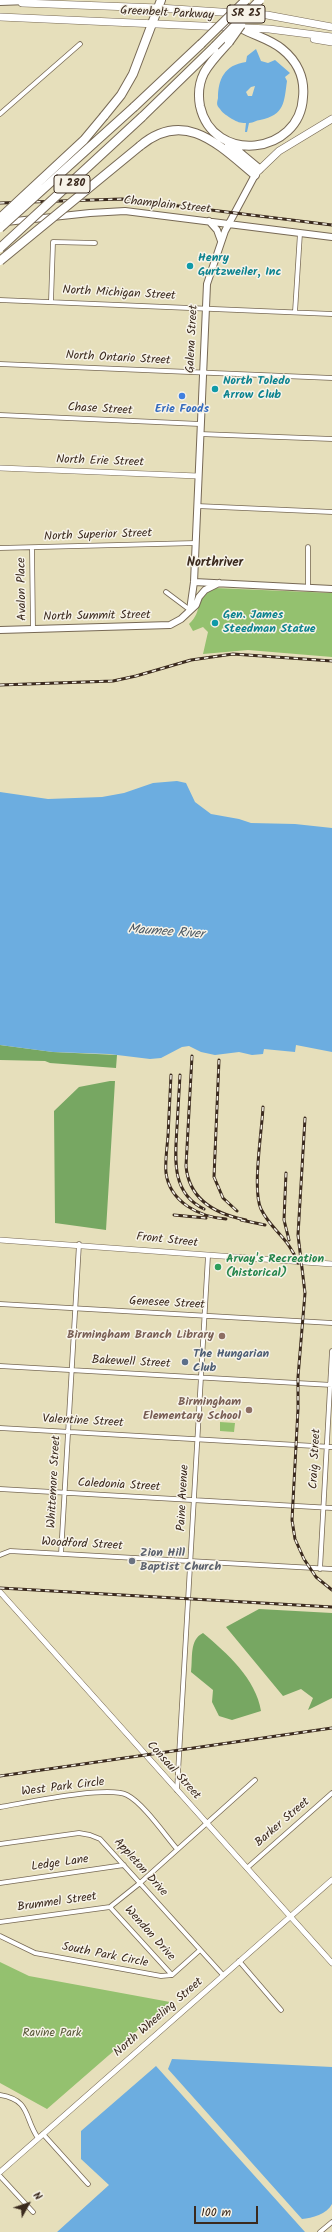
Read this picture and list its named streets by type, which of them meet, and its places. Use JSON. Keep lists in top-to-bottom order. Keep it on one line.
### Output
{"streets":{"highway":["I 280"],"main road":["Greenbelt Parkway","SR 25","Champlain Street","Galena Street","North Summit Street"],"street":["North Michigan Street","North Ontario Street","Chase Street","North Erie Street","North Superior Street","Avalon Place","Front Street","Genesee Street","Bakewell Street","Valentine Street","Craig Street","Whittemore Street","Caledonia Street","Paine Avenue","Woodford Street","Consaul Street","West Park Circle","Barker Street","Ledge Lane","Appleton Drive","Brummel Street","Wendon Drive","South Park Circle","North Wheeling Street"]},"crossings":[["Champlain Street","Galena Street"],["North Michigan Street","Galena Street"],["Galena Street","North Ontario Street"],["Galena Street","Chase Street"],["Galena Street","North Erie Street"],["Galena Street","North Superior Street"],["Galena Street","North Summit Street"],["North Superior Street","Avalon Place"],["Avalon Place","North Summit Street"],["Front Street","Whittemore Street"],["Front Street","Paine Avenue"],["Genesee Street","Whittemore Street"],["Genesee Street","Paine Avenue"],["Bakewell Street","Craig Street"],["Bakewell Street","Whittemore Street"],["Bakewell Street","Paine Avenue"],["Valentine Street","Craig Street"],["Valentine Street","Whittemore Street"],["Valentine Street","Paine Avenue"],["Craig Street","Caledonia Street"],["Craig Street","Woodford Street"],["Whittemore Street","Caledonia Street"],["Whittemore Street","Woodford Street"],["Caledonia Street","Paine Avenue"],["Paine Avenue","Woodford Street"],["Paine Avenue","Consaul Street"],["Consaul Street","Barker Street"],["Consaul Street","Brummel Street"],["Consaul Street","North Wheeling Street"],["West Park Circle","Brummel Street"],["Ledge Lane","Appleton Drive"],["Appleton Drive","Brummel Street"],["Appleton Drive","North Wheeling Street"],["Brummel Street","Wendon Drive"],["Wendon Drive","South Park Circle"]],"districts":["Northriver"],"water":["Maumee River"],"parks":["Ravine Park"],"places":["Henry Gurtzweiler, Inc","North Toledo Arrow Club","Erie Foods","Gen. James Steedman Statue","Arvay's Recreation (historical)","Birmingham Branch Library","The Hungarian Club","Birmingham Elementary School","Zion Hill Baptist Church"],"scale_bar":"100 m","north":"top right"}
